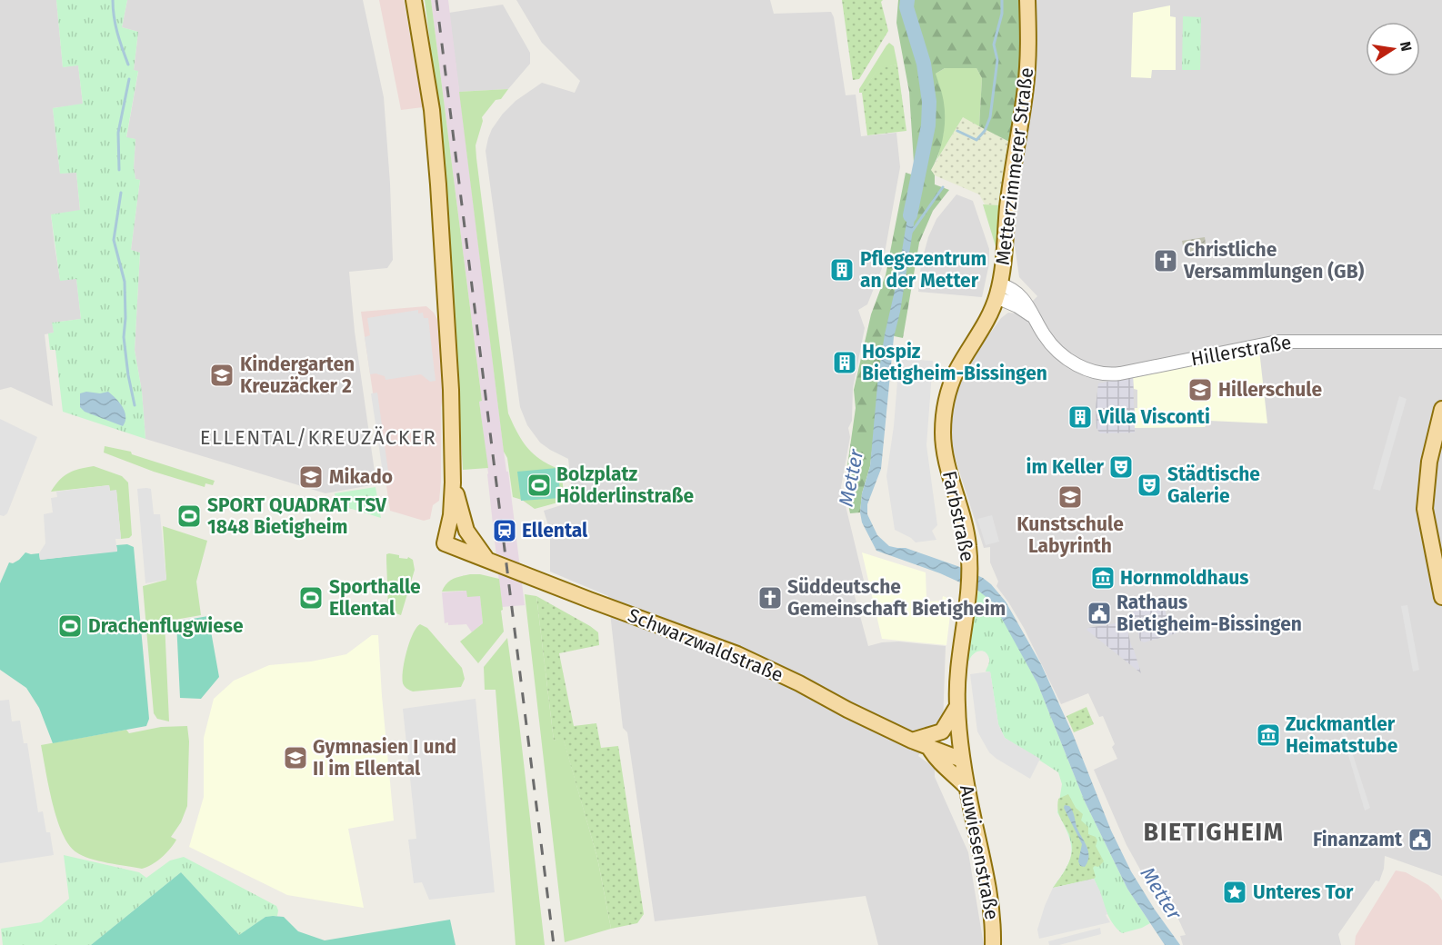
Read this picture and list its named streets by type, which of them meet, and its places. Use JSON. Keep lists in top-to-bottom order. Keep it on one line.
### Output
{"streets":{"main road":["Metterzimmerer Straße","Farbstraße","Schwarzwaldstraße","Auwiesenstraße"],"street":["Hillerstraße"]},"crossings":[["Metterzimmerer Straße","Hillerstraße"],["Metterzimmerer Straße","Farbstraße"],["Hillerstraße","Farbstraße"],["Farbstraße","Schwarzwaldstraße"],["Farbstraße","Auwiesenstraße"],["Schwarzwaldstraße","Auwiesenstraße"]],"districts":["ELLENTAL/KREUZÄCKER","BIETIGHEIM"],"water":["Metter"],"places":{"church":["Christliche Versammlungen (GB)","Süddeutsche Gemeinschaft Bietigheim"],"building":["Pflegezentrum an der Metter","Hospiz Bietigheim-Bissingen","Villa Visconti"],"school or university":["Kindergarten Kreuzäcker 2","Hillerschule","Mikado","Kunstschule Labyrinth","Gymnasien I und II im Ellental"],"theatre":["im Keller","Städtische Galerie"],"sports":["Bolzplatz Hölderlinstraße","SPORT QUADRAT TSV 1848 Bietigheim","Sporthalle Ellental","Drachenflugwiese"],"station":["Ellental"],"museum":["Hornmoldhaus","Zuckmantler Heimatstube"],"public building":["Rathaus Bietigheim-Bissingen","Finanzamt"],"place":["Unteres Tor"]},"north":"right"}
